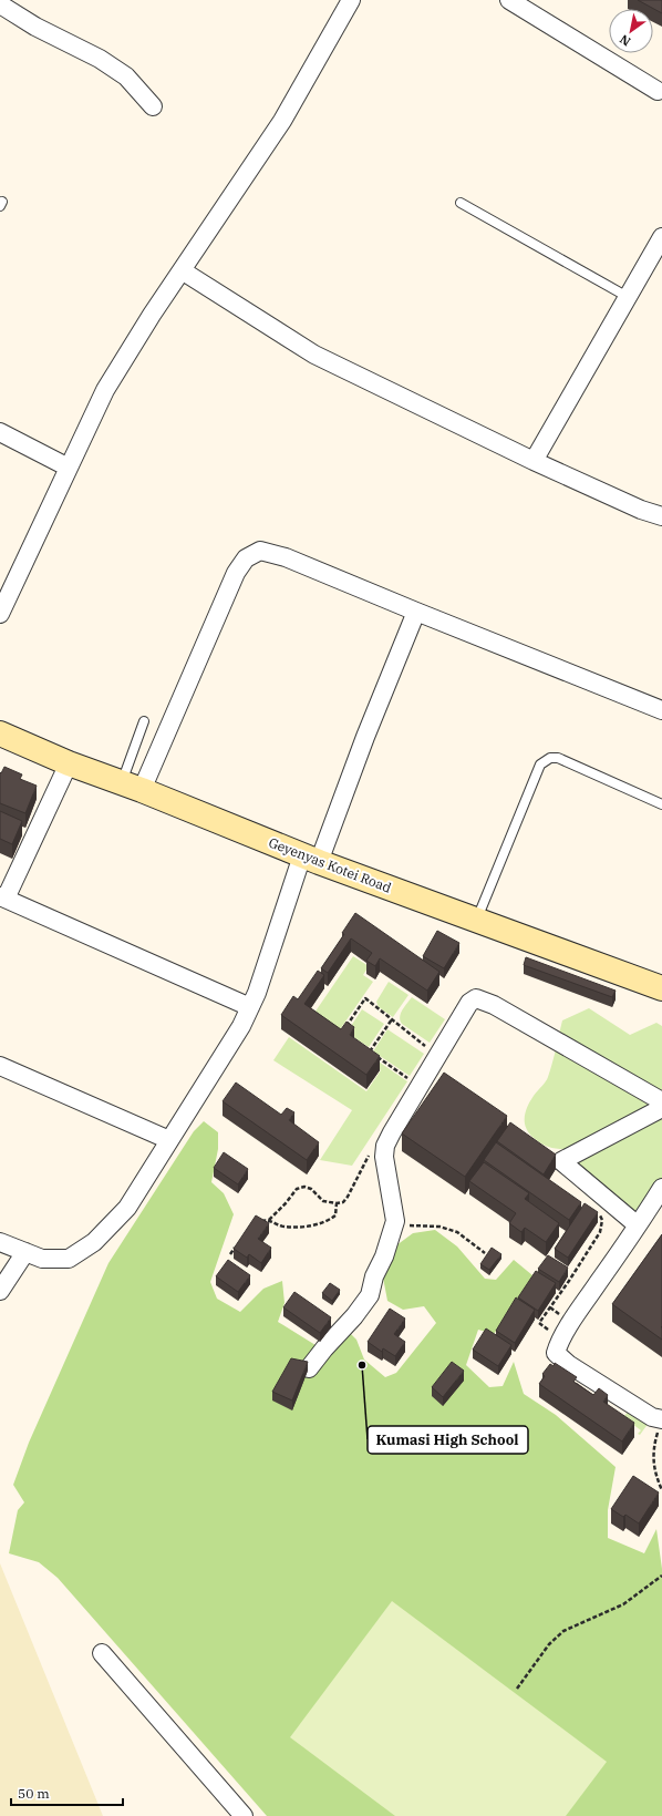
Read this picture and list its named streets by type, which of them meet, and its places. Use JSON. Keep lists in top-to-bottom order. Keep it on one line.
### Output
{"streets":{"street":["Geyenyas Kotei Road"]},"places":["Kumasi High School"],"scale_bar":"50 m","north":"bottom left"}
